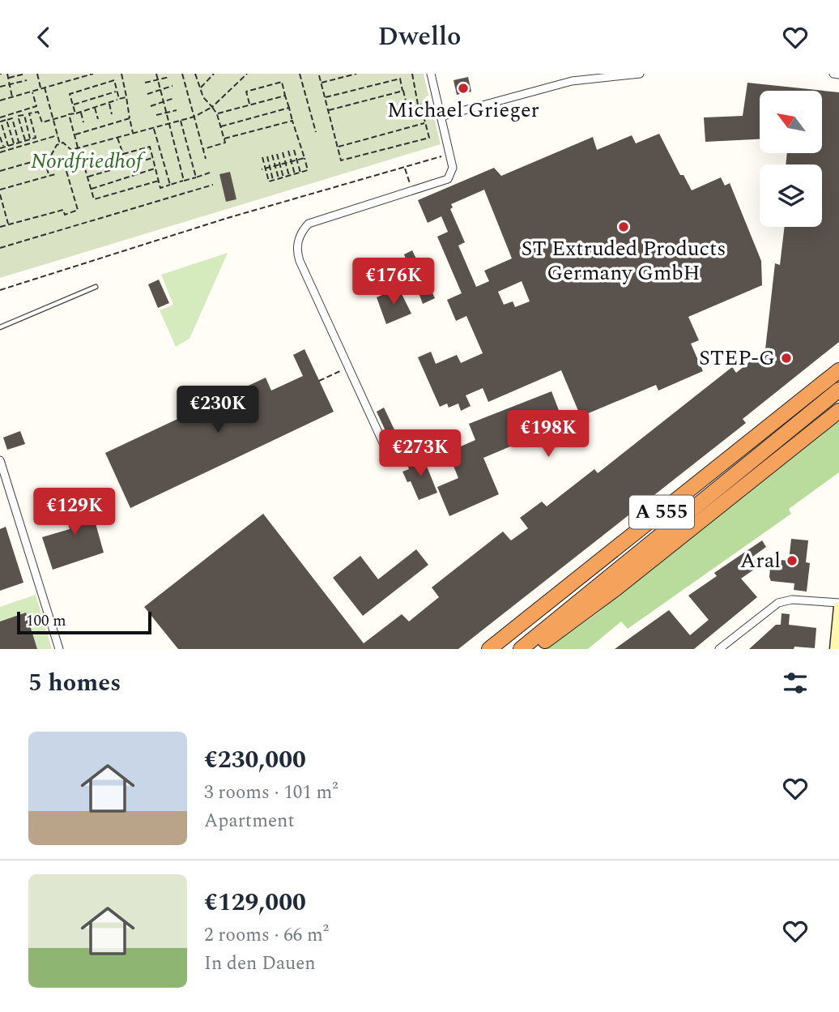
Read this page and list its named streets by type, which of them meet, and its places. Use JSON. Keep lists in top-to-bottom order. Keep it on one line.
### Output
{"streets":{"highway":["A 555"]},"parks":["Nordfriedhof"],"places":["Michael Grieger","ST Extruded Products Germany GmbH","STEP-G","Aral"],"scale_bar":"100 m","north":"top left","page":{"header":"Dwello","price":["€176K","€230K","€198K","€273K","€129K"],"scale":"100 m","heading":"5 homes","list":[{"name":"€230,000","note":"3 rooms · 101 m² · Apartment"},{"name":"€129,000","note":"2 rooms · 66 m² · In den Dauen"}]}}
